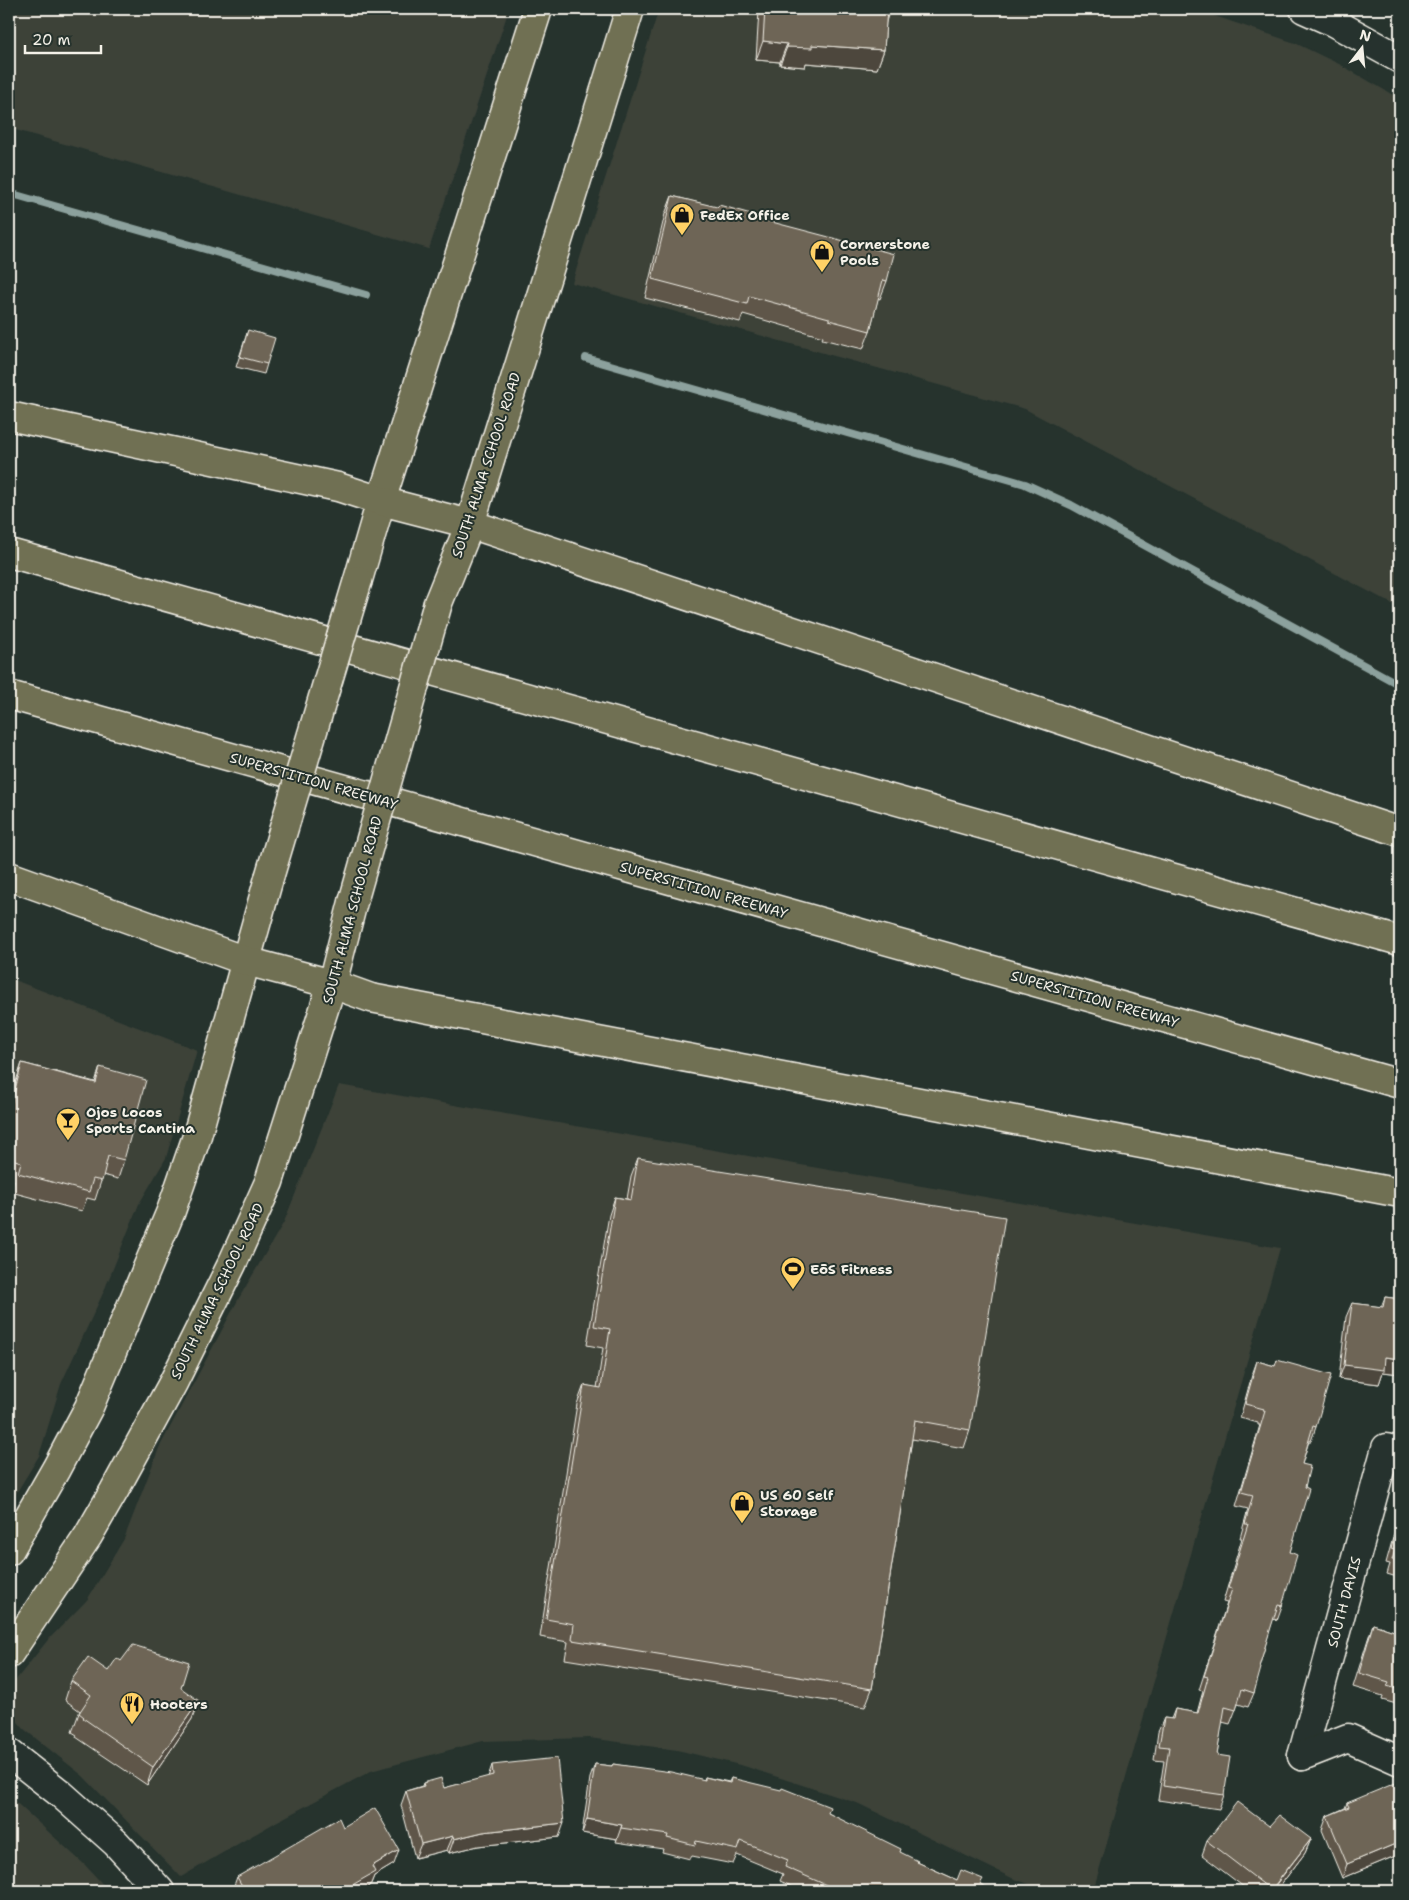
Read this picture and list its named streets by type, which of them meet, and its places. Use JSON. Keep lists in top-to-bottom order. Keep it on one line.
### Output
{"streets":{"main road":["SOUTH ALMA SCHOOL ROAD","SUPERSTITION FREEWAY"],"street":["SOUTH DAVIS"]},"places":{"shop":["FedEx Office","Cornerstone Pools","US 60 Self Storage"],"bar":["Ojos Locos Sports Cantina"],"sports":["EōS Fitness"],"restaurant":["Hooters"]},"scale_bar":"20 m","north":"top"}
